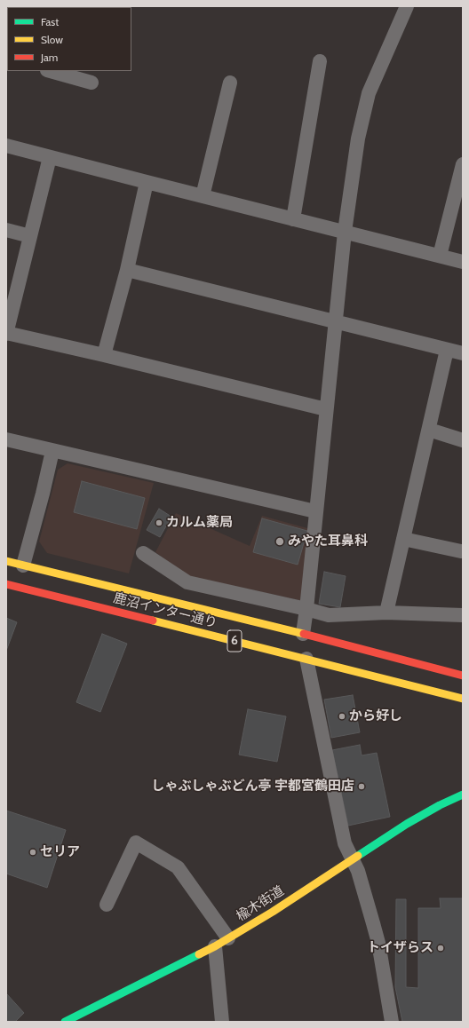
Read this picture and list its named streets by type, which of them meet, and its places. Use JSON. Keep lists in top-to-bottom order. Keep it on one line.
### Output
{"streets":{"main road":["鹿沼インター通り","6","楡木街道"]},"places":["カルム薬局","みやた耳鼻科","から好し","しゃぶしゃぶどん亭 宇都宮鶴田店","セリア","トイザらス"],"legend":["Fast","Slow","Jam"]}
